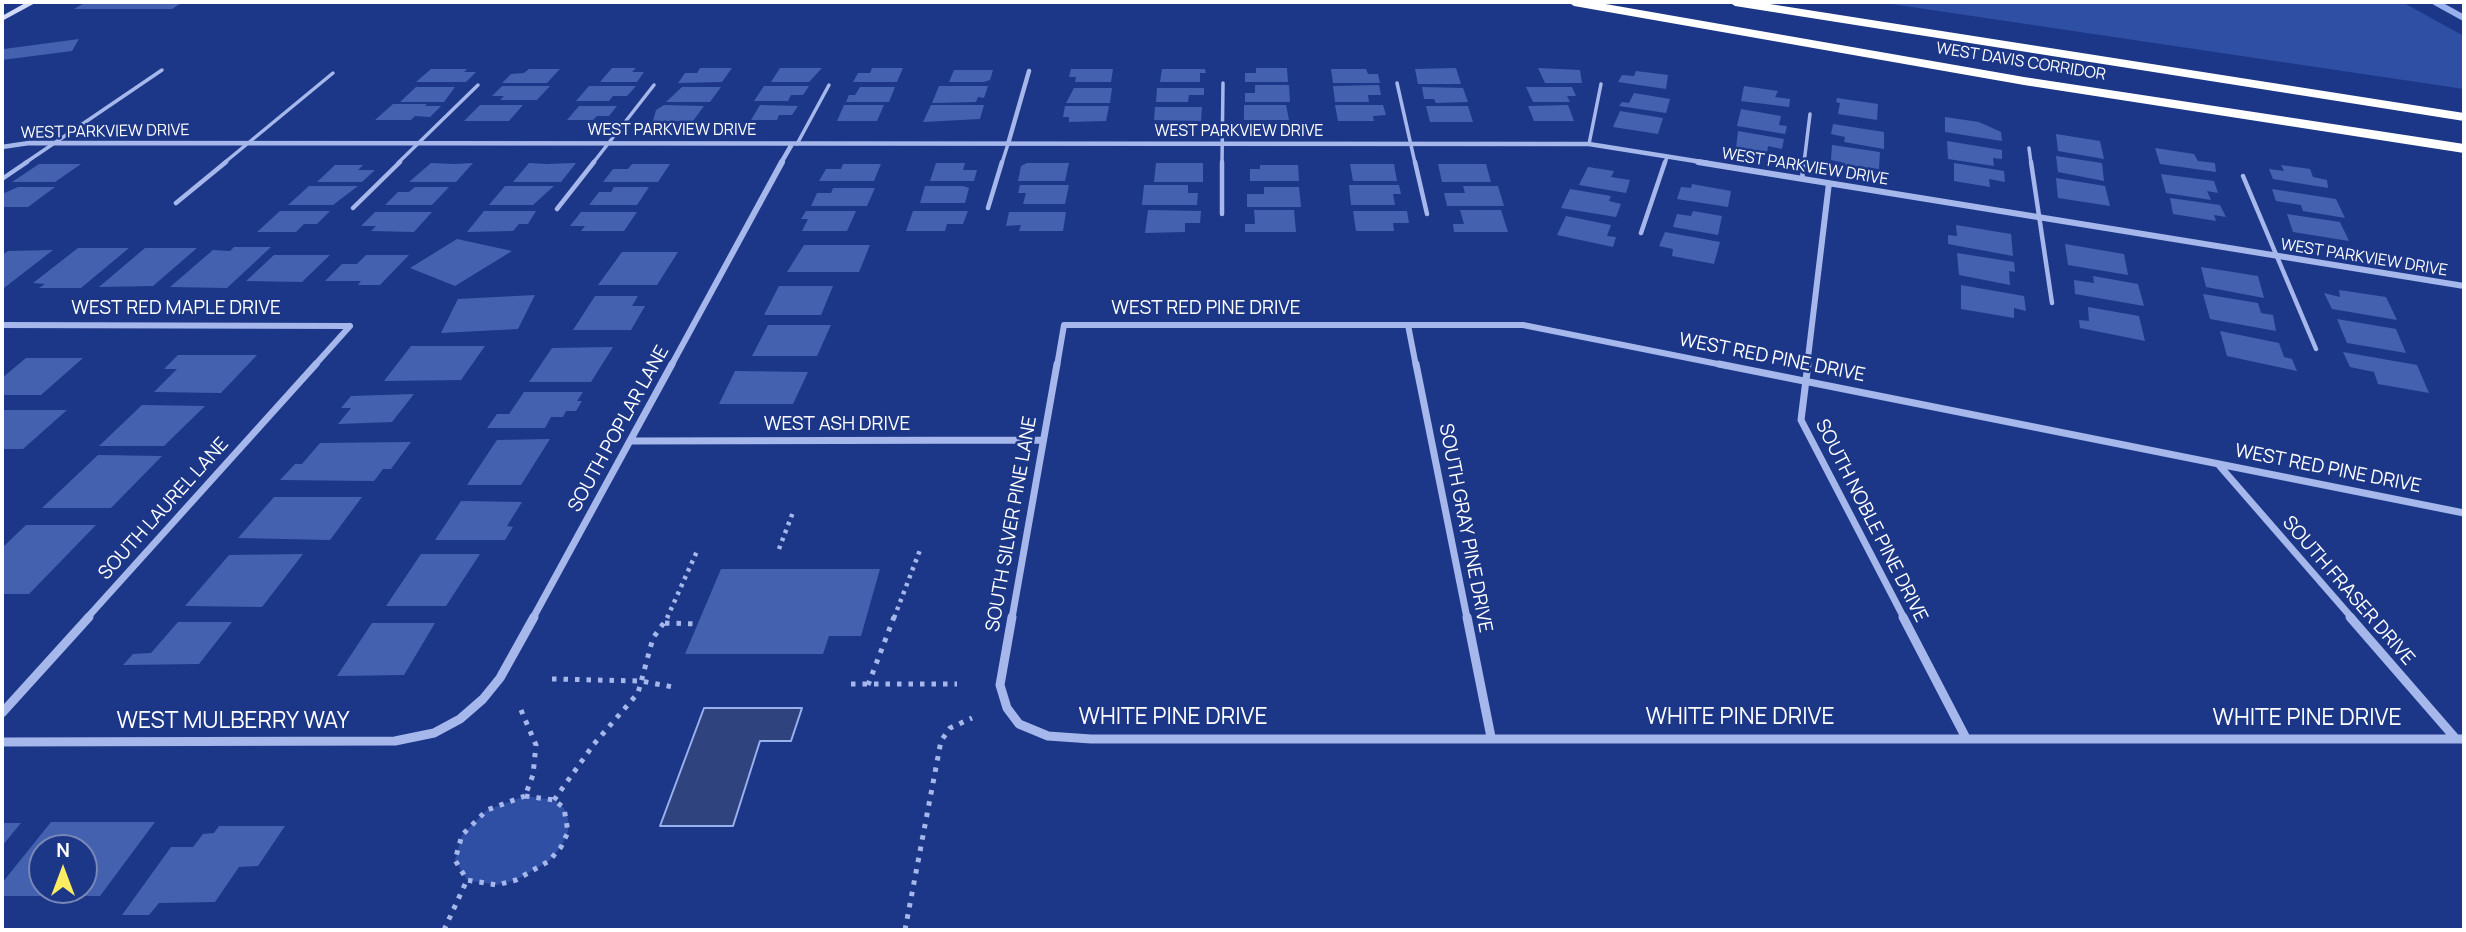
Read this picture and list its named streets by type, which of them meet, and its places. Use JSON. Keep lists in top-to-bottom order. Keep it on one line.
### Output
{"streets":{"highway":["WEST DAVIS CORRIDOR"],"street":["WEST PARKVIEW DRIVE","WEST RED MAPLE DRIVE","WEST RED PINE DRIVE","WEST ASH DRIVE","SOUTH POPLAR LANE","SOUTH LAUREL LANE","SOUTH NOBLE PINE DRIVE","SOUTH SILVER PINE LANE","SOUTH GRAY PINE DRIVE","SOUTH FRASER DRIVE","WHITE PINE DRIVE","WEST MULBERRY WAY"]},"crossings":[["WEST PARKVIEW DRIVE","SOUTH POPLAR LANE"],["WEST PARKVIEW DRIVE","SOUTH NOBLE PINE DRIVE"],["WEST RED MAPLE DRIVE","SOUTH LAUREL LANE"],["WEST RED PINE DRIVE","SOUTH NOBLE PINE DRIVE"],["WEST RED PINE DRIVE","SOUTH SILVER PINE LANE"],["WEST RED PINE DRIVE","SOUTH GRAY PINE DRIVE"],["WEST RED PINE DRIVE","SOUTH FRASER DRIVE"],["WEST ASH DRIVE","SOUTH POPLAR LANE"],["WEST ASH DRIVE","SOUTH SILVER PINE LANE"],["SOUTH POPLAR LANE","WEST MULBERRY WAY"],["SOUTH NOBLE PINE DRIVE","WHITE PINE DRIVE"],["SOUTH SILVER PINE LANE","WHITE PINE DRIVE"],["SOUTH GRAY PINE DRIVE","WHITE PINE DRIVE"],["SOUTH FRASER DRIVE","WHITE PINE DRIVE"]],"north":"top"}
